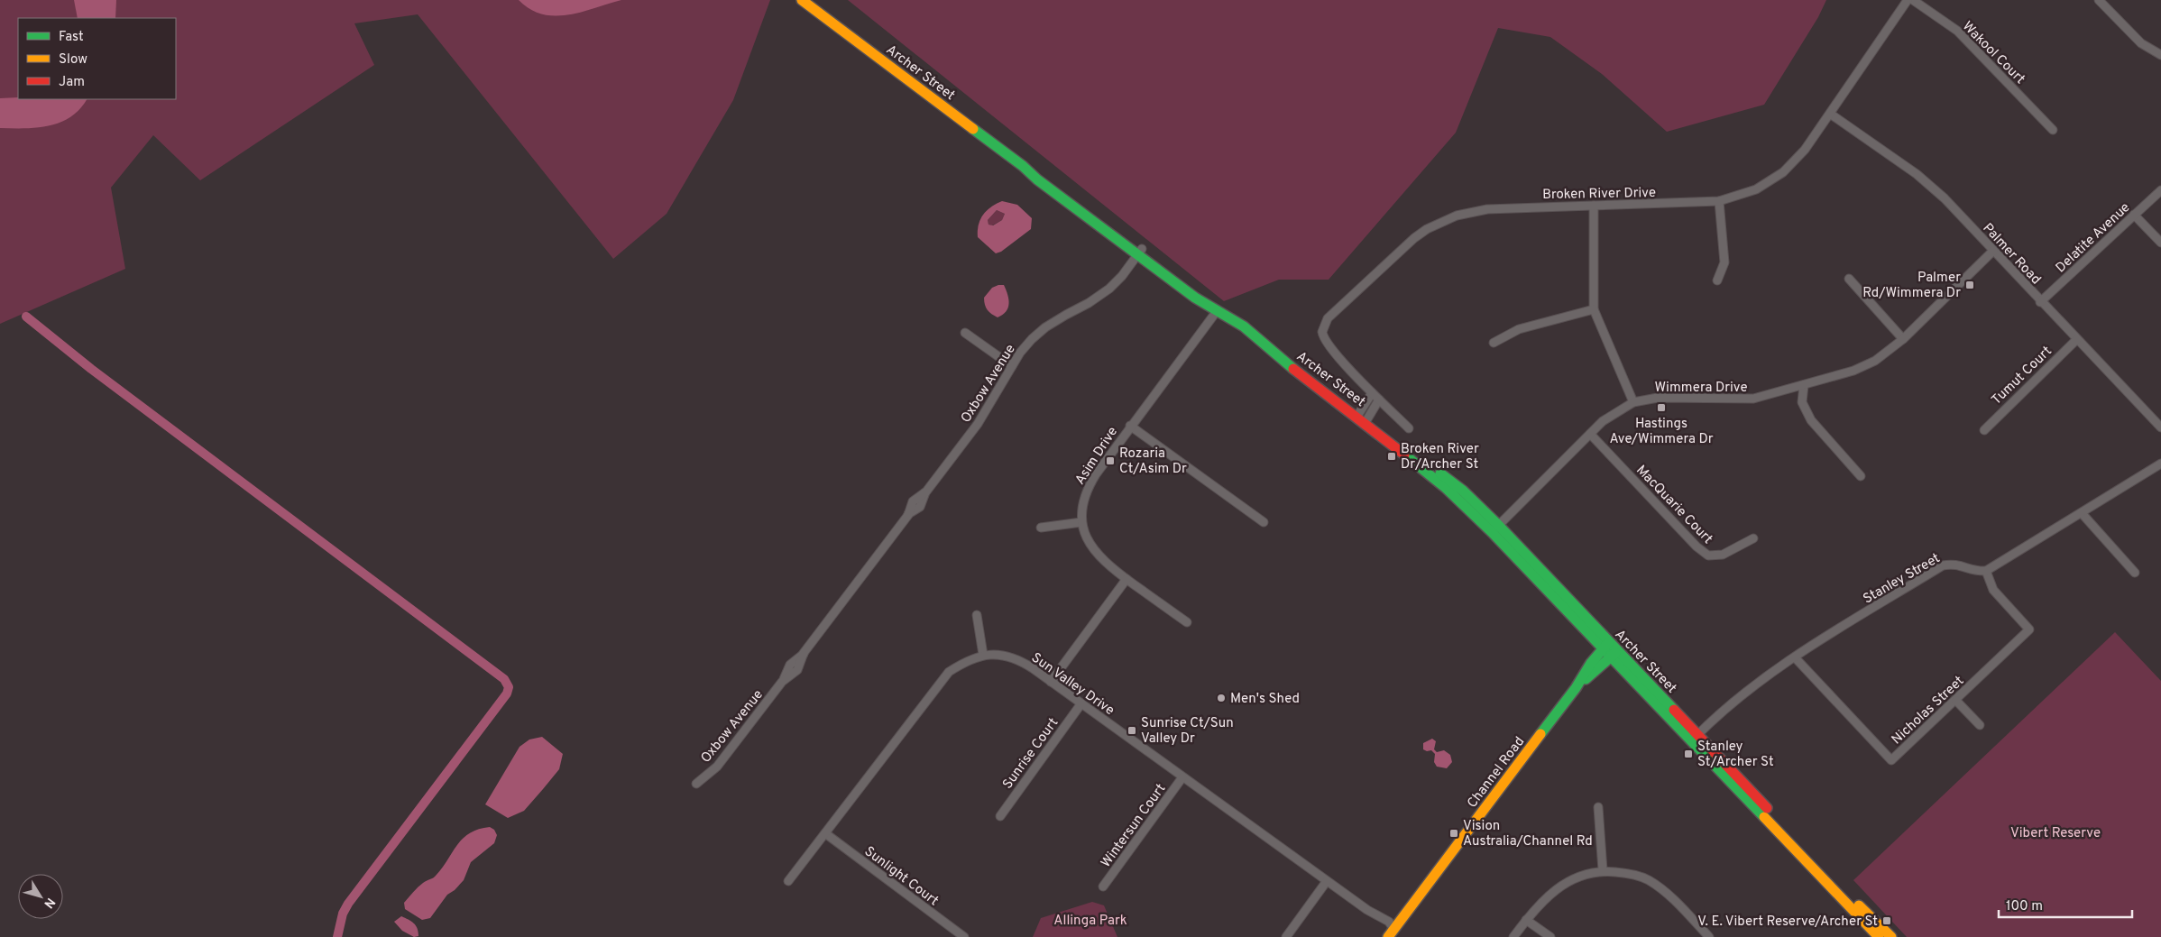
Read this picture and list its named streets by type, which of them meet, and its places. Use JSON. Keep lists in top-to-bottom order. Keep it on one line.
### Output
{"streets":{"main road":["Archer Street","Channel Road"],"street":["Wakool Court","Broken River Drive","Delatite Avenue","Palmer Road","Tumut Court","Oxbow Avenue","Wimmera Drive","Asim Drive","MacQuarie Court","Stanley Street","Sun Valley Drive","Nicholas Street","Sunrise Court","Wintersun Court","Sunlight Court"]},"crossings":[["Archer Street","Oxbow Avenue"],["Archer Street","Wimmera Drive"],["Archer Street","Asim Drive"],["Archer Street","Stanley Street"],["Archer Street","Channel Road"],["Broken River Drive","Palmer Road"],["Delatite Avenue","Palmer Road"],["Palmer Road","Tumut Court"],["Palmer Road","Wimmera Drive"],["Wimmera Drive","MacQuarie Court"],["Stanley Street","Nicholas Street"],["Sun Valley Drive","Sunrise Court"],["Sun Valley Drive","Channel Road"],["Sun Valley Drive","Wintersun Court"],["Sun Valley Drive","Sunlight Court"]],"parks":["Vibert Reserve","Allinga Park"],"places":{"transit":["Palmer Rd/Wimmera Dr","Hastings Ave/Wimmera Dr","Broken River Dr/Archer St","Rozaria Ct/Asim Dr","Sunrise Ct/Sun Valley Dr","Stanley St/Archer St","Vision Australia/Channel Rd","V. E. Vibert Reserve/Archer St"],"other":["Men's Shed"]},"legend":["Fast","Slow","Jam"],"scale_bar":"100 m","north":"bottom right"}
